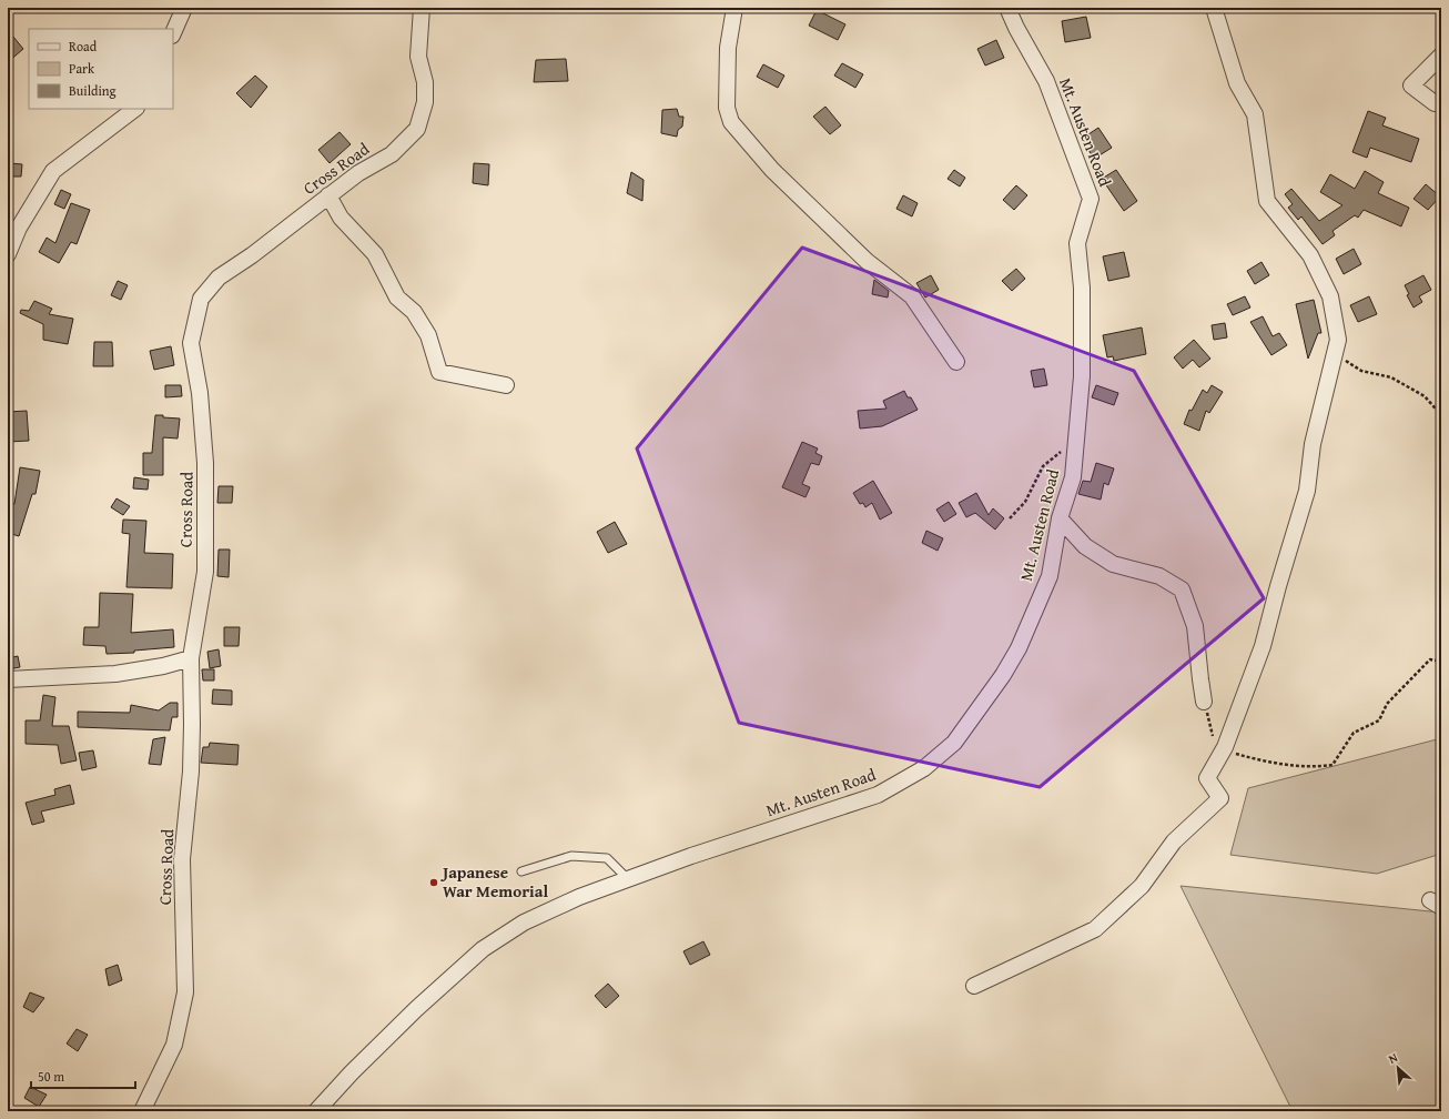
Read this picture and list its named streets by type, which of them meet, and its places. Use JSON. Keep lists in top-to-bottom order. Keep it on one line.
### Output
{"streets":{"street":["Mt. Austen Road","Cross Road"]},"places":["Japanese War Memorial"],"legend":["Road","Park","Building"],"scale_bar":"50 m","north":"top left"}
